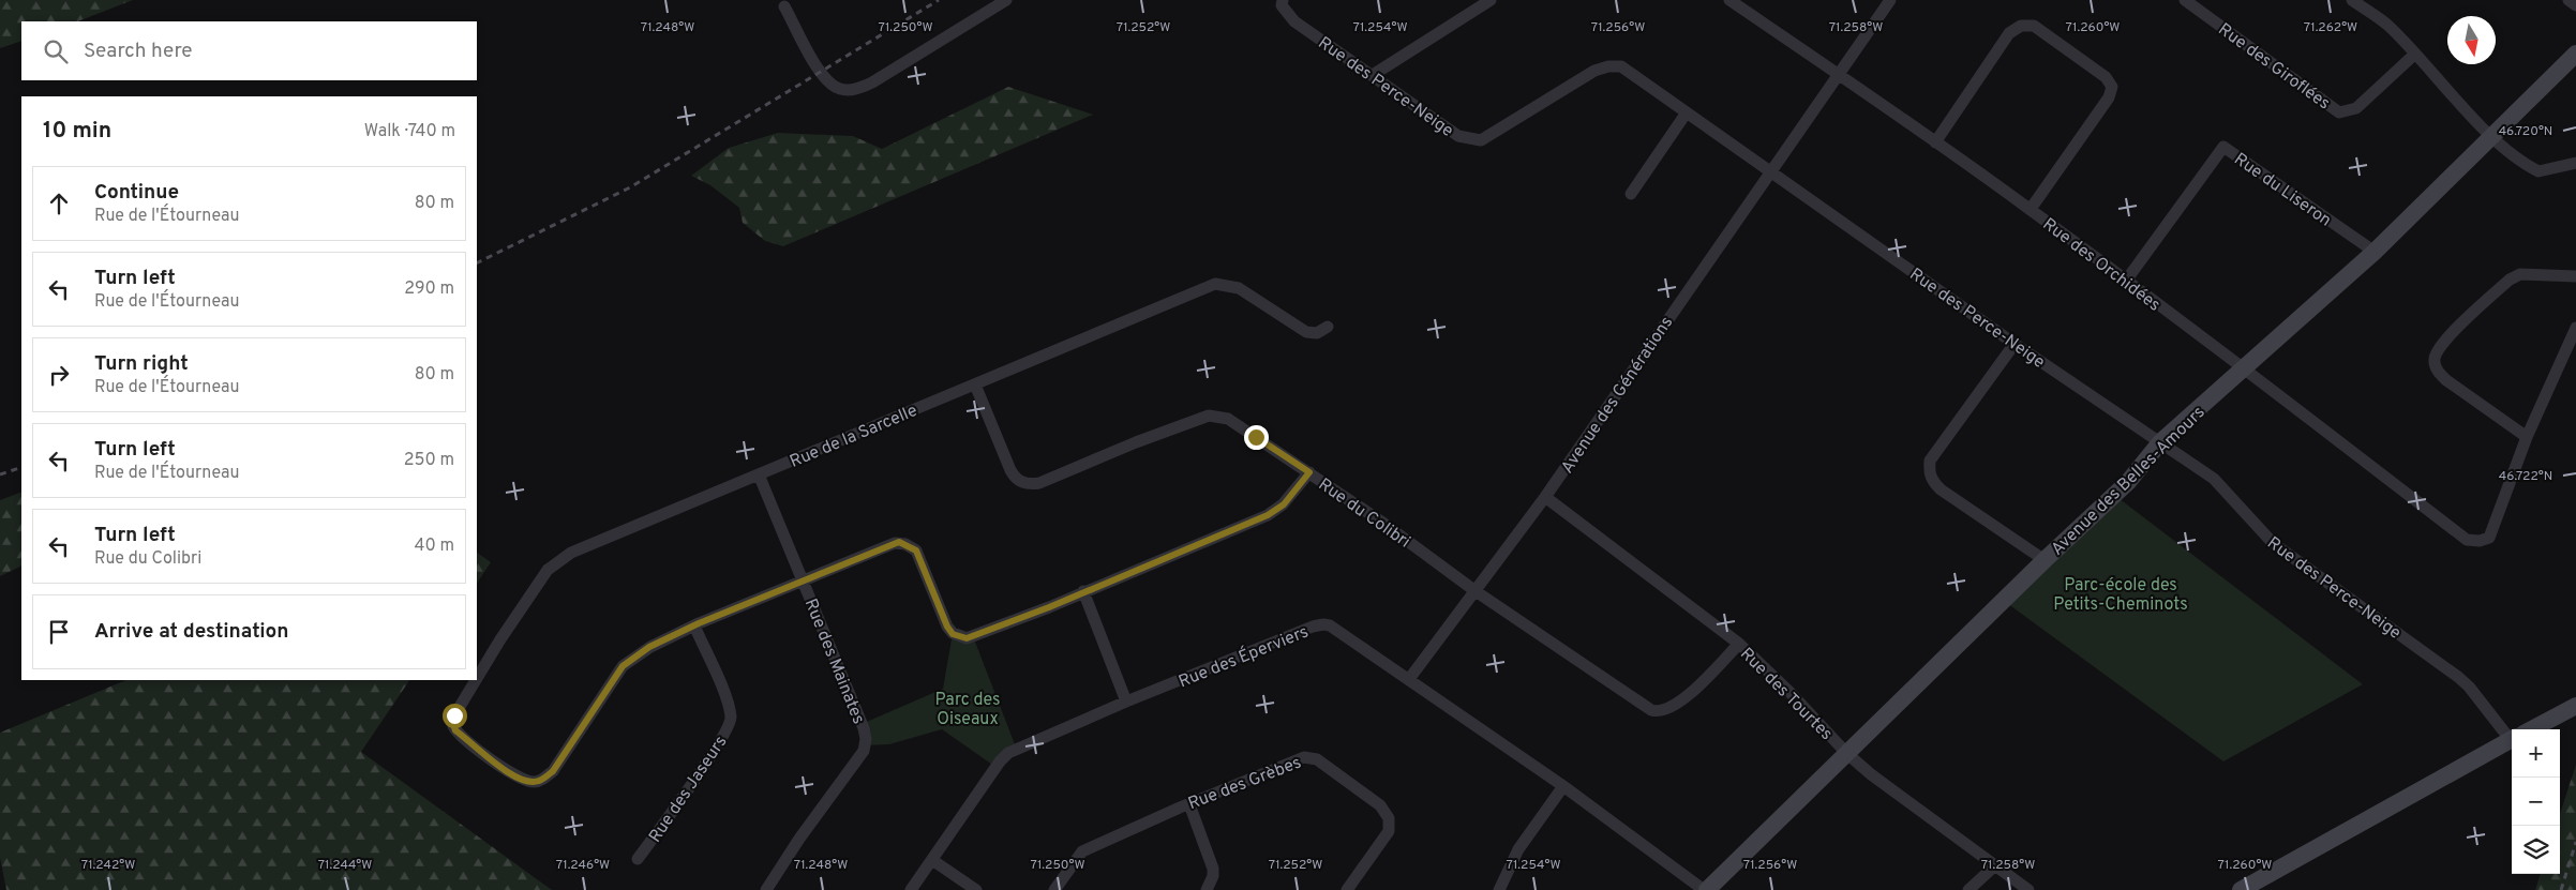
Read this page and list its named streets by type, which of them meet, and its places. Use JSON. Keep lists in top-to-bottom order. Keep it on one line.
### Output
{"streets":{"street":["Rue des Giroflées","Rue des Perce-Neige","Rue du Liseron","Rue des Orchidées","Avenue des Générations","Rue de la Sarcelle","Avenue des Belles-Amours","Rue du Colibri","Rue des Éperviers","Rue des Mainates","Rue des Tourtes","Rue des Grèbes","Rue des Jaseurs"]},"crossings":[["Rue des Perce-Neige","Avenue des Générations"],["Rue des Perce-Neige","Avenue des Belles-Amours"],["Rue du Liseron","Rue des Orchidées"],["Rue du Liseron","Avenue des Belles-Amours"],["Rue des Orchidées","Avenue des Générations"],["Rue des Orchidées","Avenue des Belles-Amours"],["Avenue des Générations","Rue du Colibri"],["Avenue des Générations","Rue des Éperviers"],["Avenue des Générations","Rue des Tourtes"],["Rue de la Sarcelle","Rue du Colibri"],["Rue de la Sarcelle","Rue des Mainates"],["Rue de la Sarcelle","Rue des Jaseurs"],["Avenue des Belles-Amours","Rue des Éperviers"],["Avenue des Belles-Amours","Rue des Tourtes"],["Rue du Colibri","Rue des Tourtes"]],"parks":["Parc-école des Petits-Cheminots","Parc des Oiseaux"],"north":"bottom","page":{"search":"Search here","heading":["10 min","Walk · 740 m"],"list":[["Continue","Rue de l'Étourneau","80 m"],["Turn left","Rue de l'Étourneau","290 m"],["Turn right","Rue de l'Étourneau","80 m"],["Turn left","Rue de l'Étourneau","250 m"],["Turn left","Rue du Colibri","40 m"],"Arrive at destination"],"map_buttons":["+","−"]},"coordinates":["71.248°W","71.252°W","71.256°W","71.258°W","71.260°W","71.262°W","71.250°W","71.254°W","46.720°N","46.722°N","71.242°W","71.244°W","71.246°W"]}
